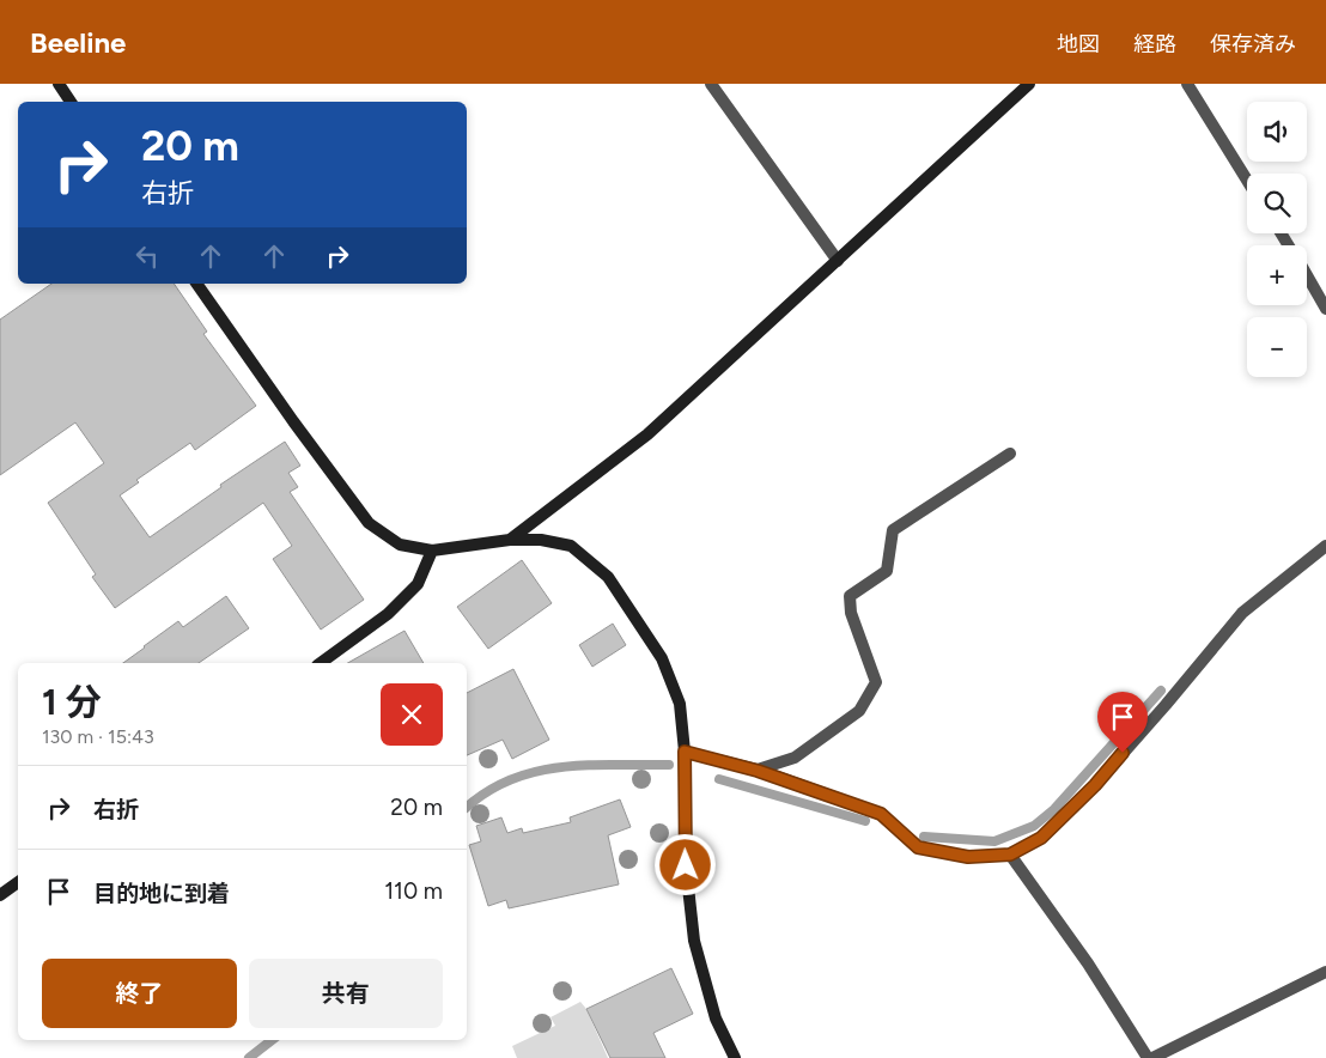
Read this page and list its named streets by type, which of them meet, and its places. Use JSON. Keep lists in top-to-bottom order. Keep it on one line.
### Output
{"page":{"header":"Beeline","nav":["地図","経路","保存済み"],"map_buttons":["+","−"],"turn":["20 m","右折"],"heading":["1 分","130 m · 15:43"],"list":[{"name":"右折","value":"20 m"},{"name":"目的地に到着","value":"110 m"}],"buttons":["終了","共有"]}}
